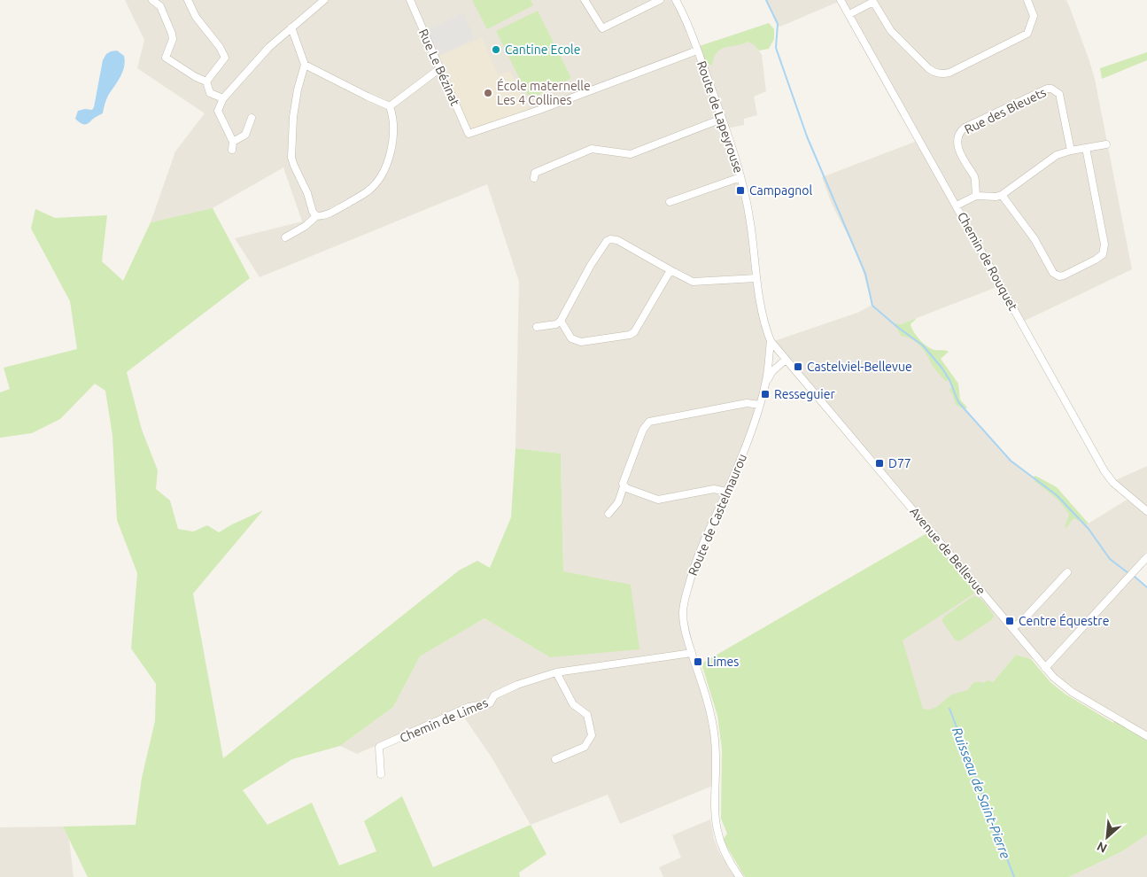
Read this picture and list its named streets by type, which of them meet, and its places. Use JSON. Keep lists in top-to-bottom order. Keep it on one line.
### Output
{"streets":{"street":["Rue Le Bézinat","Rue des Bleuets","Route de Lapeyrouse","Chemin de Rouquet","Route de Castelmaurou","Avenue de Bellevue","Chemin de Limes"]},"crossings":[["Rue Le Bézinat","Route de Lapeyrouse"],["Route de Lapeyrouse","Route de Castelmaurou"],["Route de Lapeyrouse","Avenue de Bellevue"],["Route de Castelmaurou","Avenue de Bellevue"]],"water":["Ruisseau de Saint-Pierre"],"places":{"other":["Cantine Ecole","École maternelle Les 4 Collines"],"transit":["Campagnol","Castelviel-Bellevue","Resseguier","D77","Centre Équestre","Limes"]},"north":"bottom left"}
